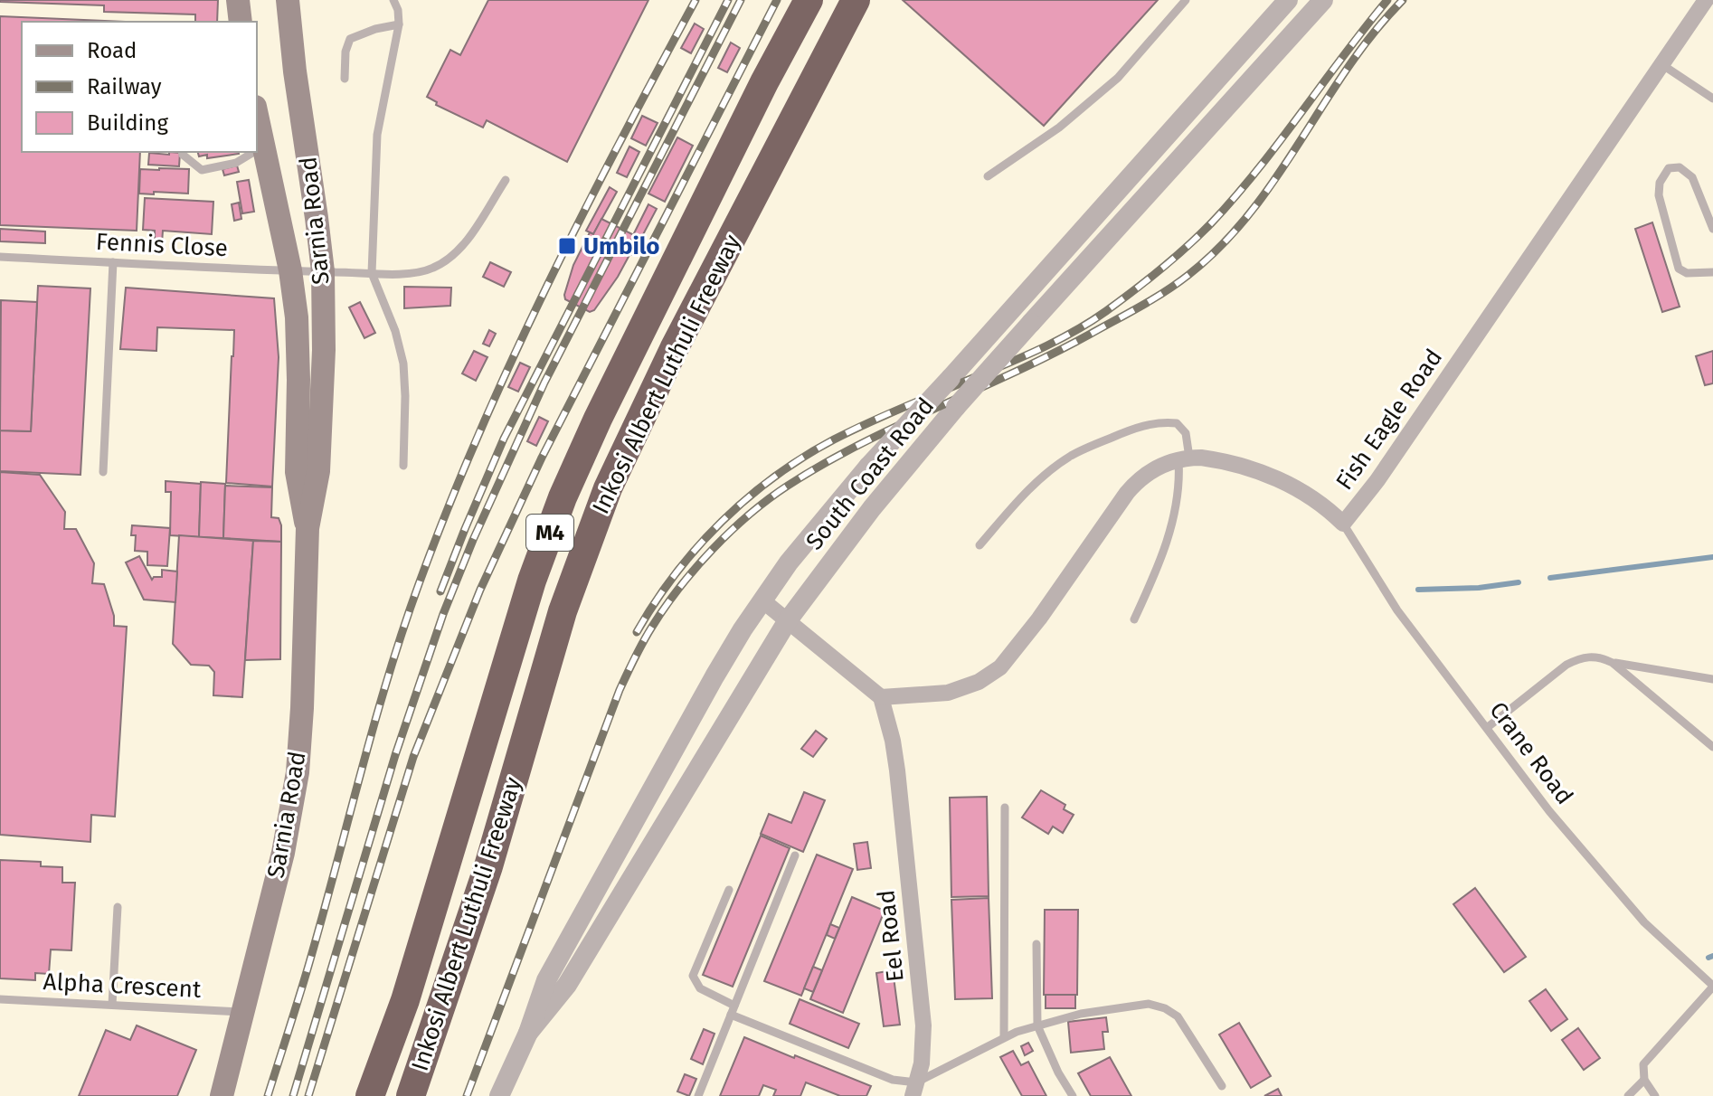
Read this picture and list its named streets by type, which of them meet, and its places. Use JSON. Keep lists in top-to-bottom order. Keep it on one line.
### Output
{"streets":{"highway":["Inkosi Albert Luthuli Freeway","M4"],"main road":["Sarnia Road"],"street":["Fish Eagle Road","South Coast Road","Eel Road"],"lane":["Fennis Close","Crane Road","Alpha Crescent"]},"crossings":[["Sarnia Road","Fennis Close"],["Sarnia Road","Alpha Crescent"],["Fish Eagle Road","Crane Road"]],"places":{"transit":["Umbilo"]},"legend":["Road","Railway","Building"]}
